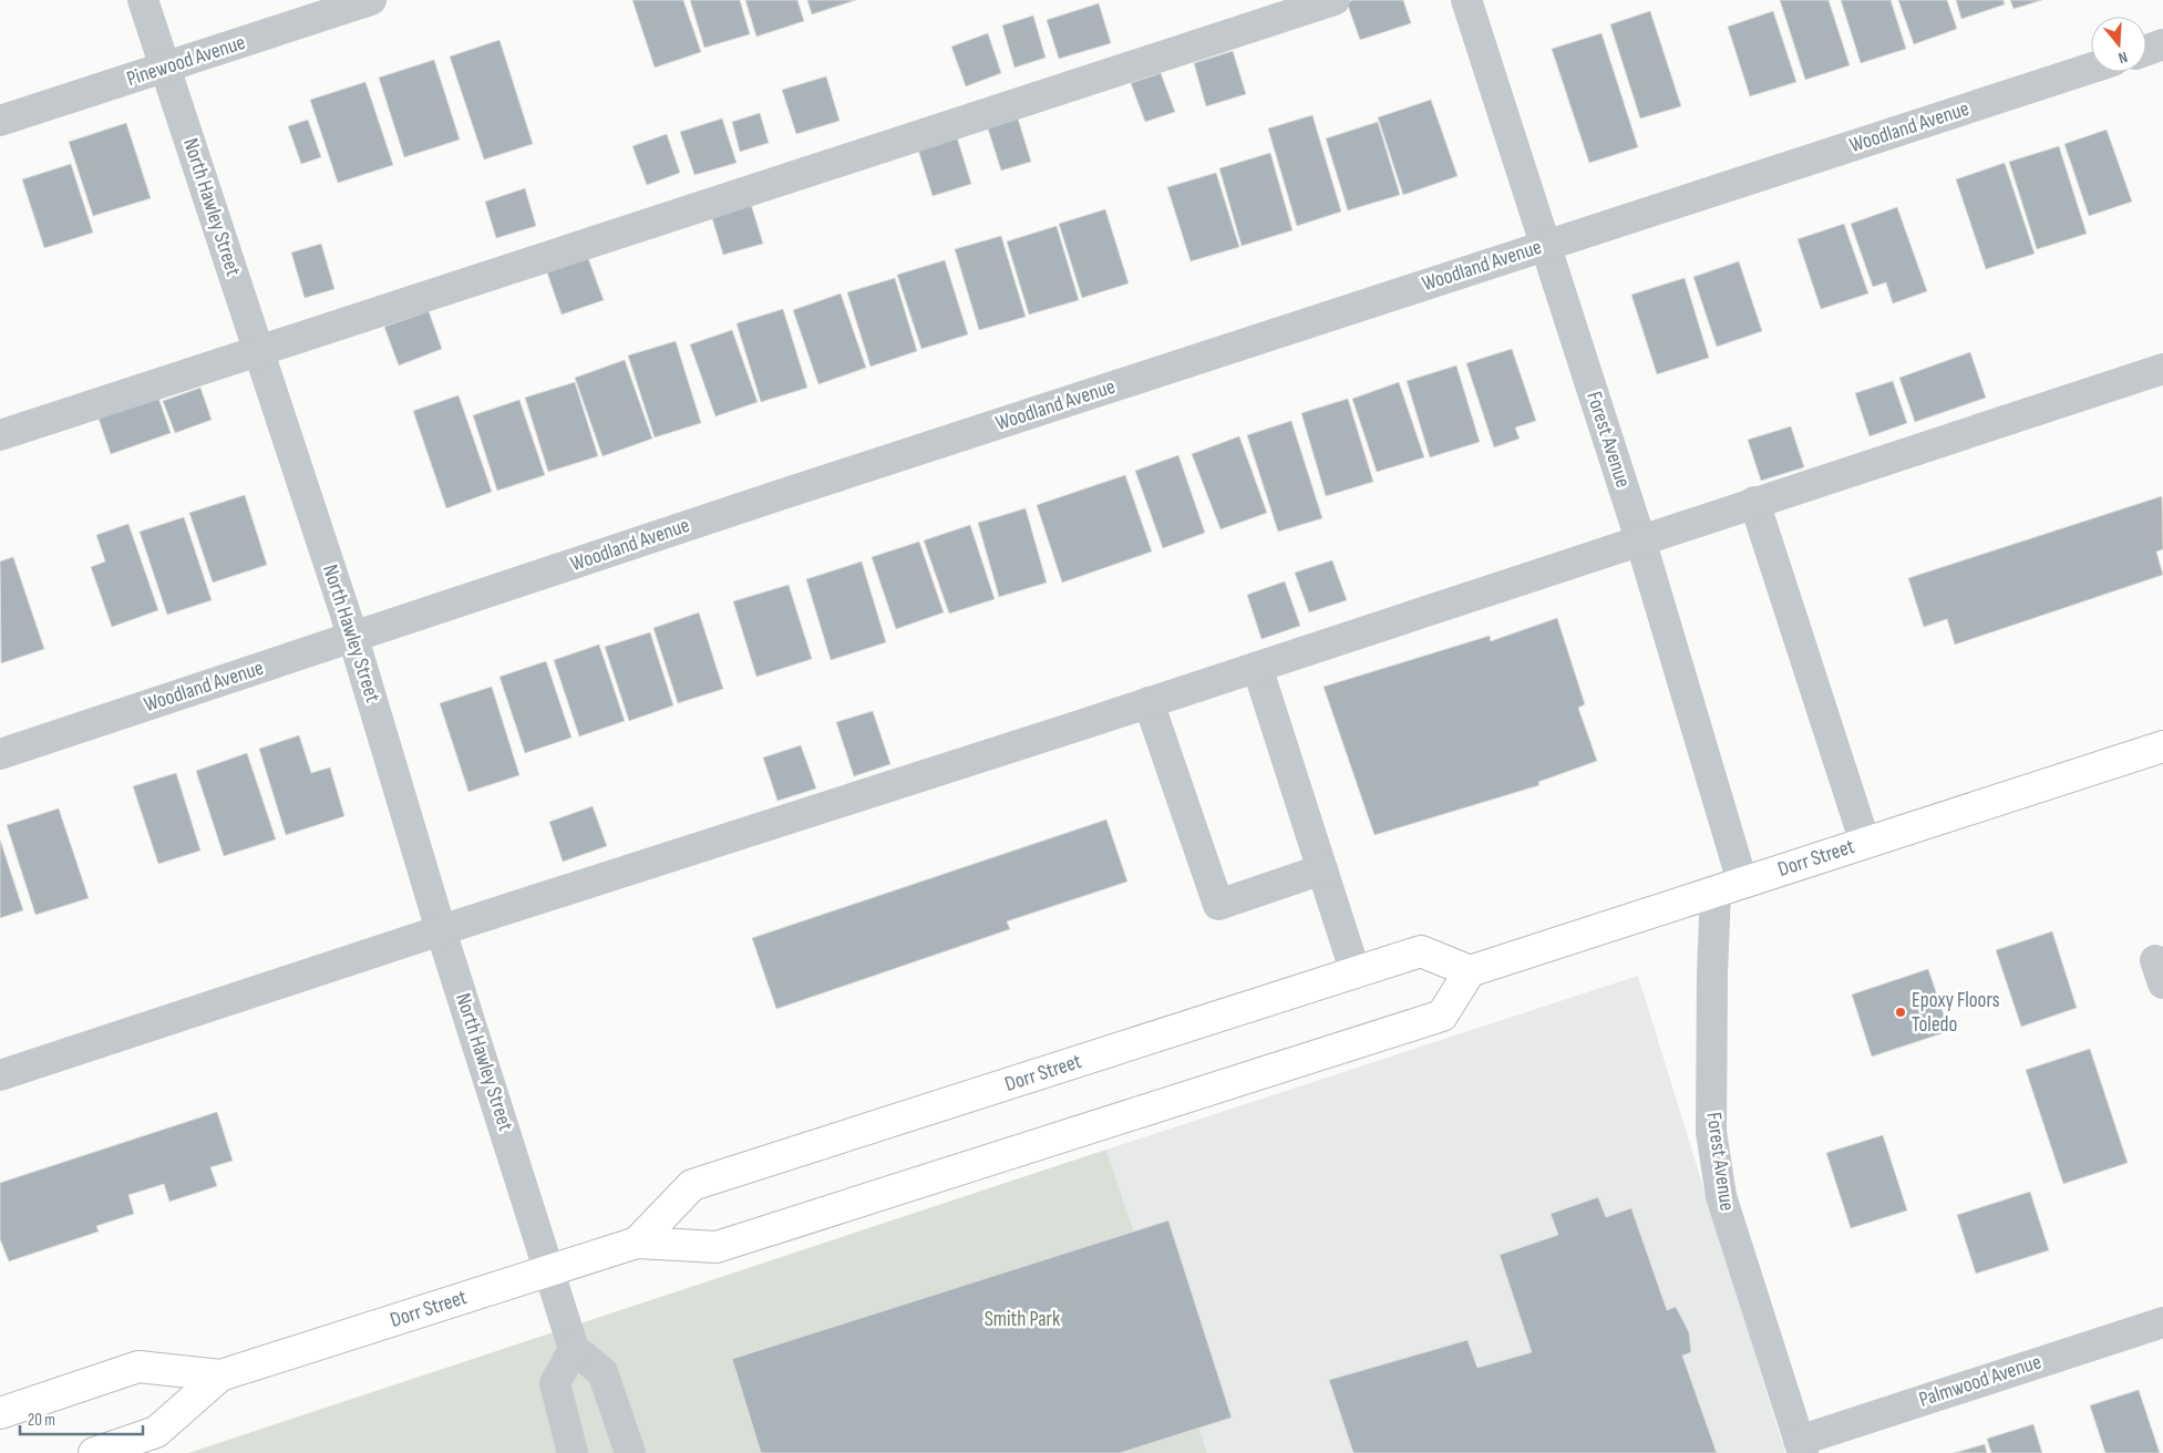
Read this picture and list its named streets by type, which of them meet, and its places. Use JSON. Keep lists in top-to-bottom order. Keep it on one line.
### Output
{"streets":{"main road":["Dorr Street"],"street":["Pinewood Avenue","Woodland Avenue","North Hawley Street","Forest Avenue","Palmwood Avenue"]},"crossings":[["Pinewood Avenue","North Hawley Street"],["Woodland Avenue","North Hawley Street"],["Woodland Avenue","Forest Avenue"],["North Hawley Street","Dorr Street"],["Forest Avenue","Dorr Street"],["Forest Avenue","Palmwood Avenue"]],"parks":["Smith Park"],"places":["Epoxy Floors Toledo"],"scale_bar":"20 m","north":"bottom"}
